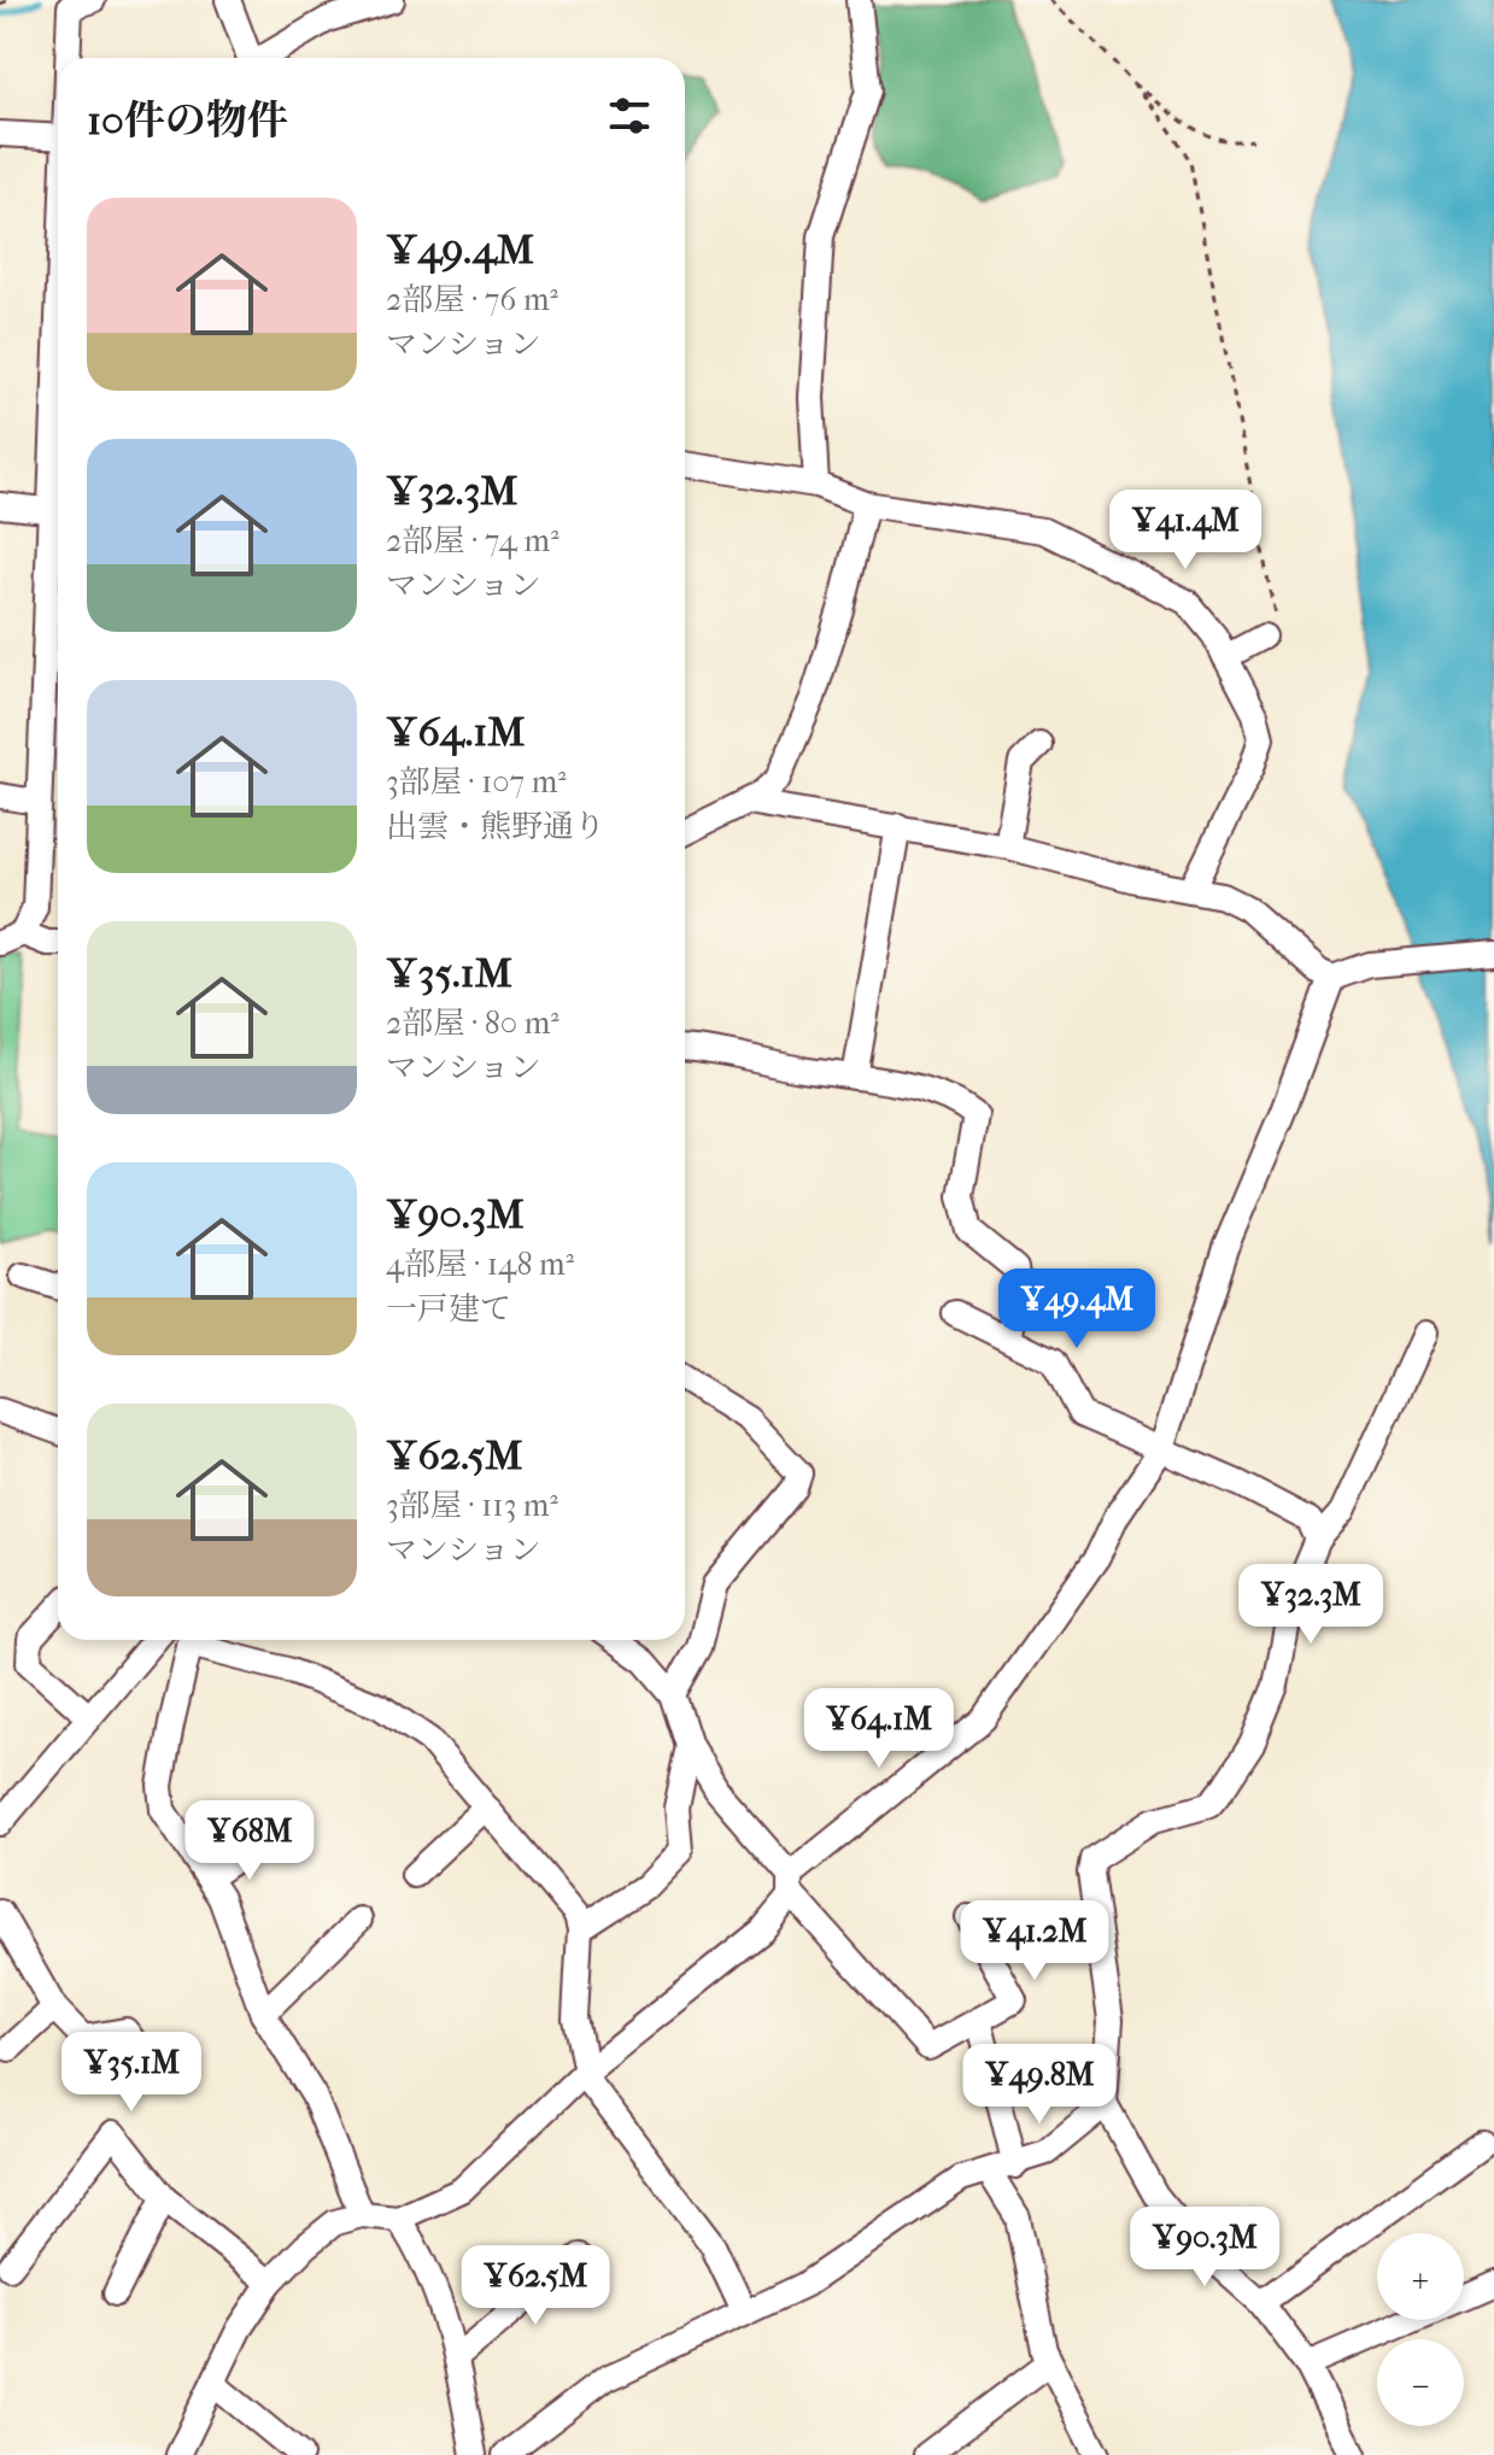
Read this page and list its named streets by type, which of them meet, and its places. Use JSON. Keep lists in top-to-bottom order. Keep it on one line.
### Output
{"page":{"heading":"10件の物件","list":[{"name":"¥49.4M","note":"2部屋 · 76 m² · マンション"},{"name":"¥32.3M","note":"2部屋 · 74 m² · マンション"},{"name":"¥64.1M","note":"3部屋 · 107 m² · 出雲・熊野通り"},{"name":"¥35.1M","note":"2部屋 · 80 m² · マンション"},{"name":"¥90.3M","note":"4部屋 · 148 m² · 一戸建て"},{"name":"¥62.5M","note":"3部屋 · 113 m² · マンション"}],"price":["¥41.4M","¥49.4M","¥32.3M","¥64.1M","¥68M","¥41.2M","¥35.1M","¥49.8M","¥90.3M","¥62.5M"],"map_buttons":["+","−"]}}
